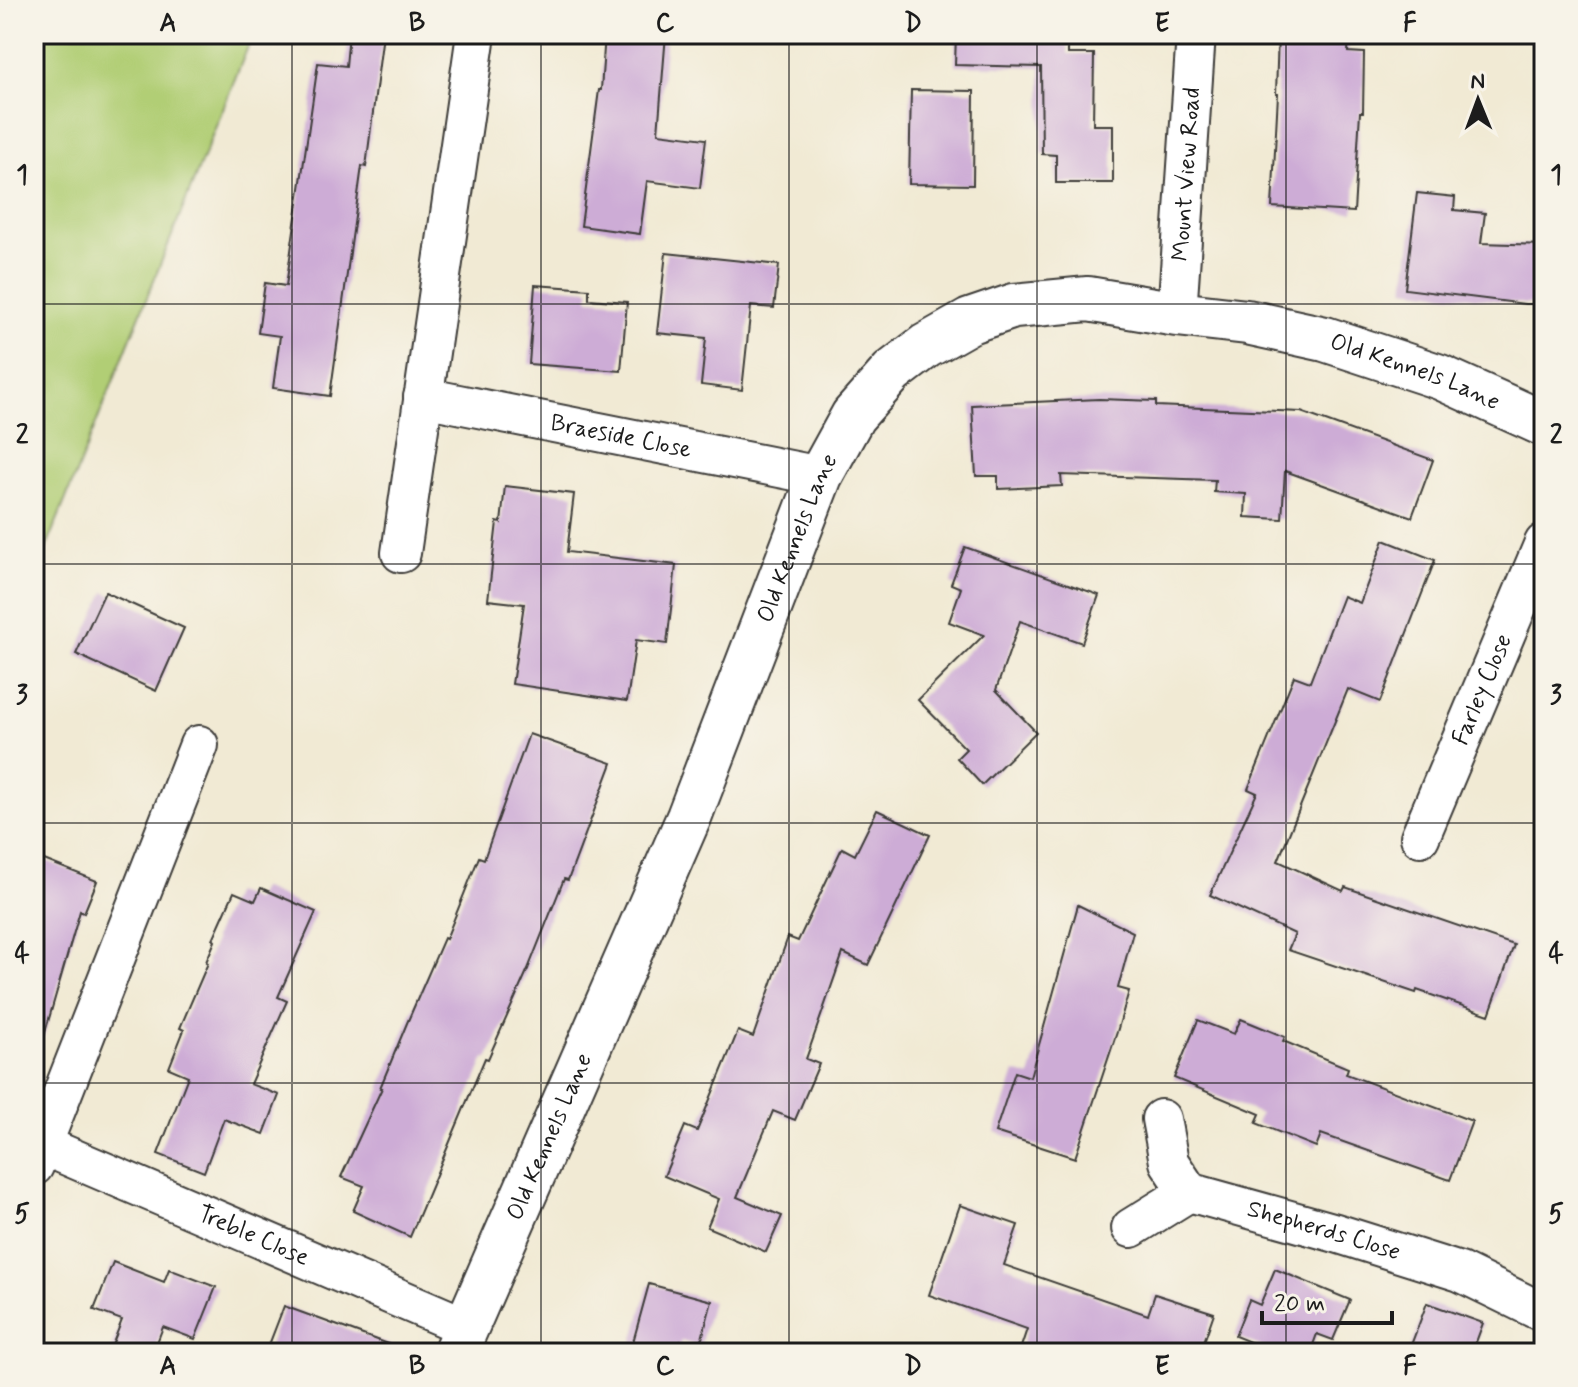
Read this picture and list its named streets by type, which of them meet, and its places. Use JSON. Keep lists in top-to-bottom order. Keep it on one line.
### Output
{"streets":{"street":["Mount View Road","Old Kennels Lane","Braeside Close","Farley Close","Shepherds Close","Treble Close"]},"crossings":[["Mount View Road","Old Kennels Lane"],["Old Kennels Lane","Braeside Close"],["Old Kennels Lane","Treble Close"]],"scale_bar":"20 m","north":"top","grid":{"columns":["A","B","C","D","E","F"],"rows":["1","2","3","4","5"]}}
